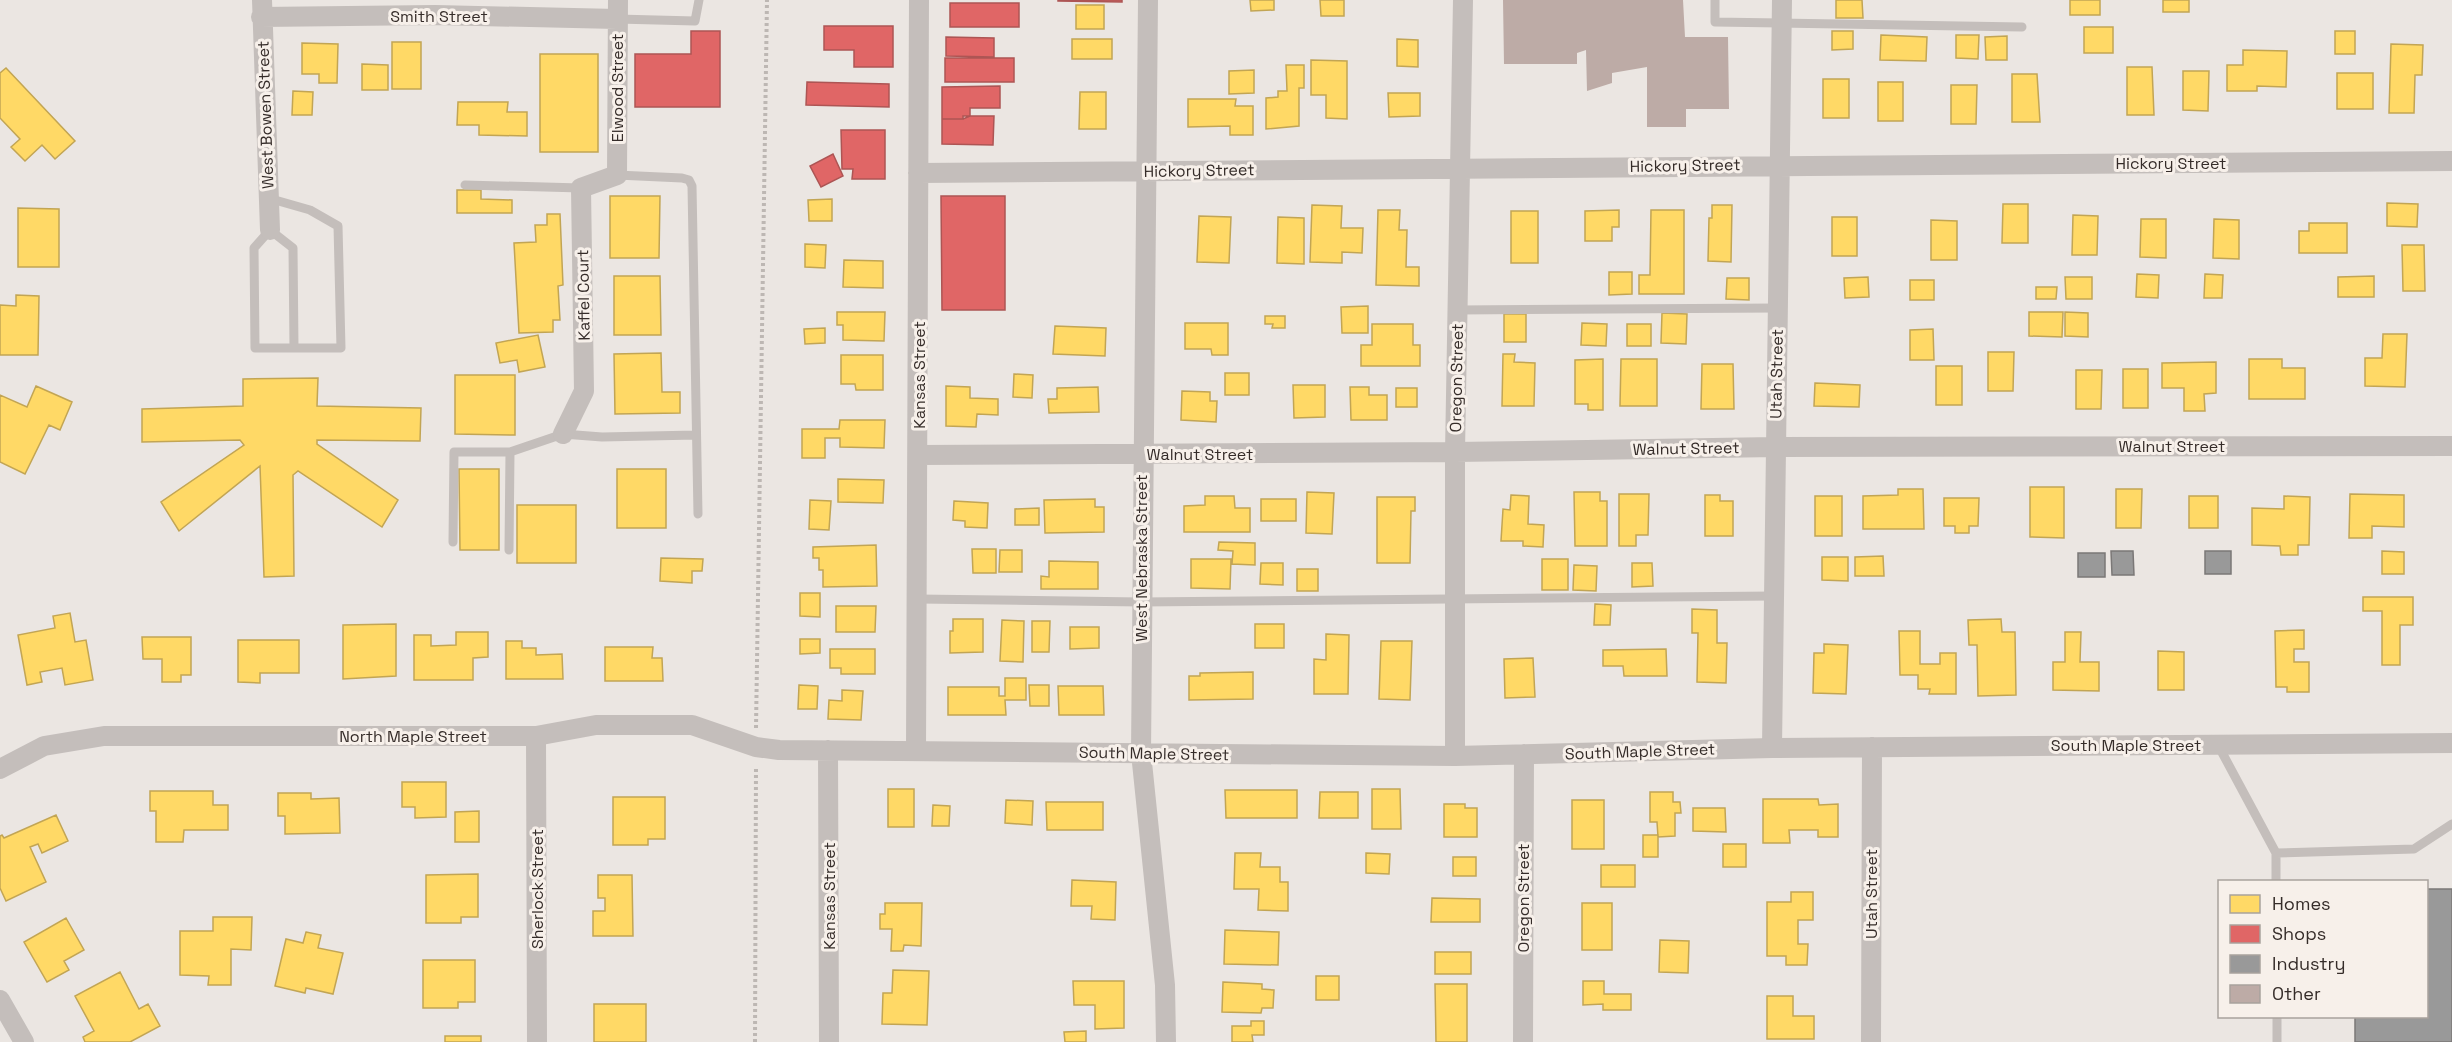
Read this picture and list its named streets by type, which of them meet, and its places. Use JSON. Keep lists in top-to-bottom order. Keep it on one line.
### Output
{"streets":{"street":["Smith Street","Elwood Street","West Bowen Street","Hickory Street","Kaffel Court","Utah Street","Kansas Street","Oregon Street","Walnut Street","West Nebraska Street","North Maple Street","South Maple Street","Sherlock Street"]},"crossings":[["Smith Street","Elwood Street"],["Smith Street","West Bowen Street"],["Hickory Street","Utah Street"],["Hickory Street","Kansas Street"],["Hickory Street","Oregon Street"],["Hickory Street","West Nebraska Street"],["Utah Street","Walnut Street"],["Utah Street","South Maple Street"],["Kansas Street","Walnut Street"],["Kansas Street","North Maple Street"],["Kansas Street","South Maple Street"],["Oregon Street","Walnut Street"],["Oregon Street","South Maple Street"],["Walnut Street","West Nebraska Street"],["West Nebraska Street","South Maple Street"],["North Maple Street","South Maple Street"],["North Maple Street","Sherlock Street"]],"legend":["Homes","Shops","Industry","Other"]}
